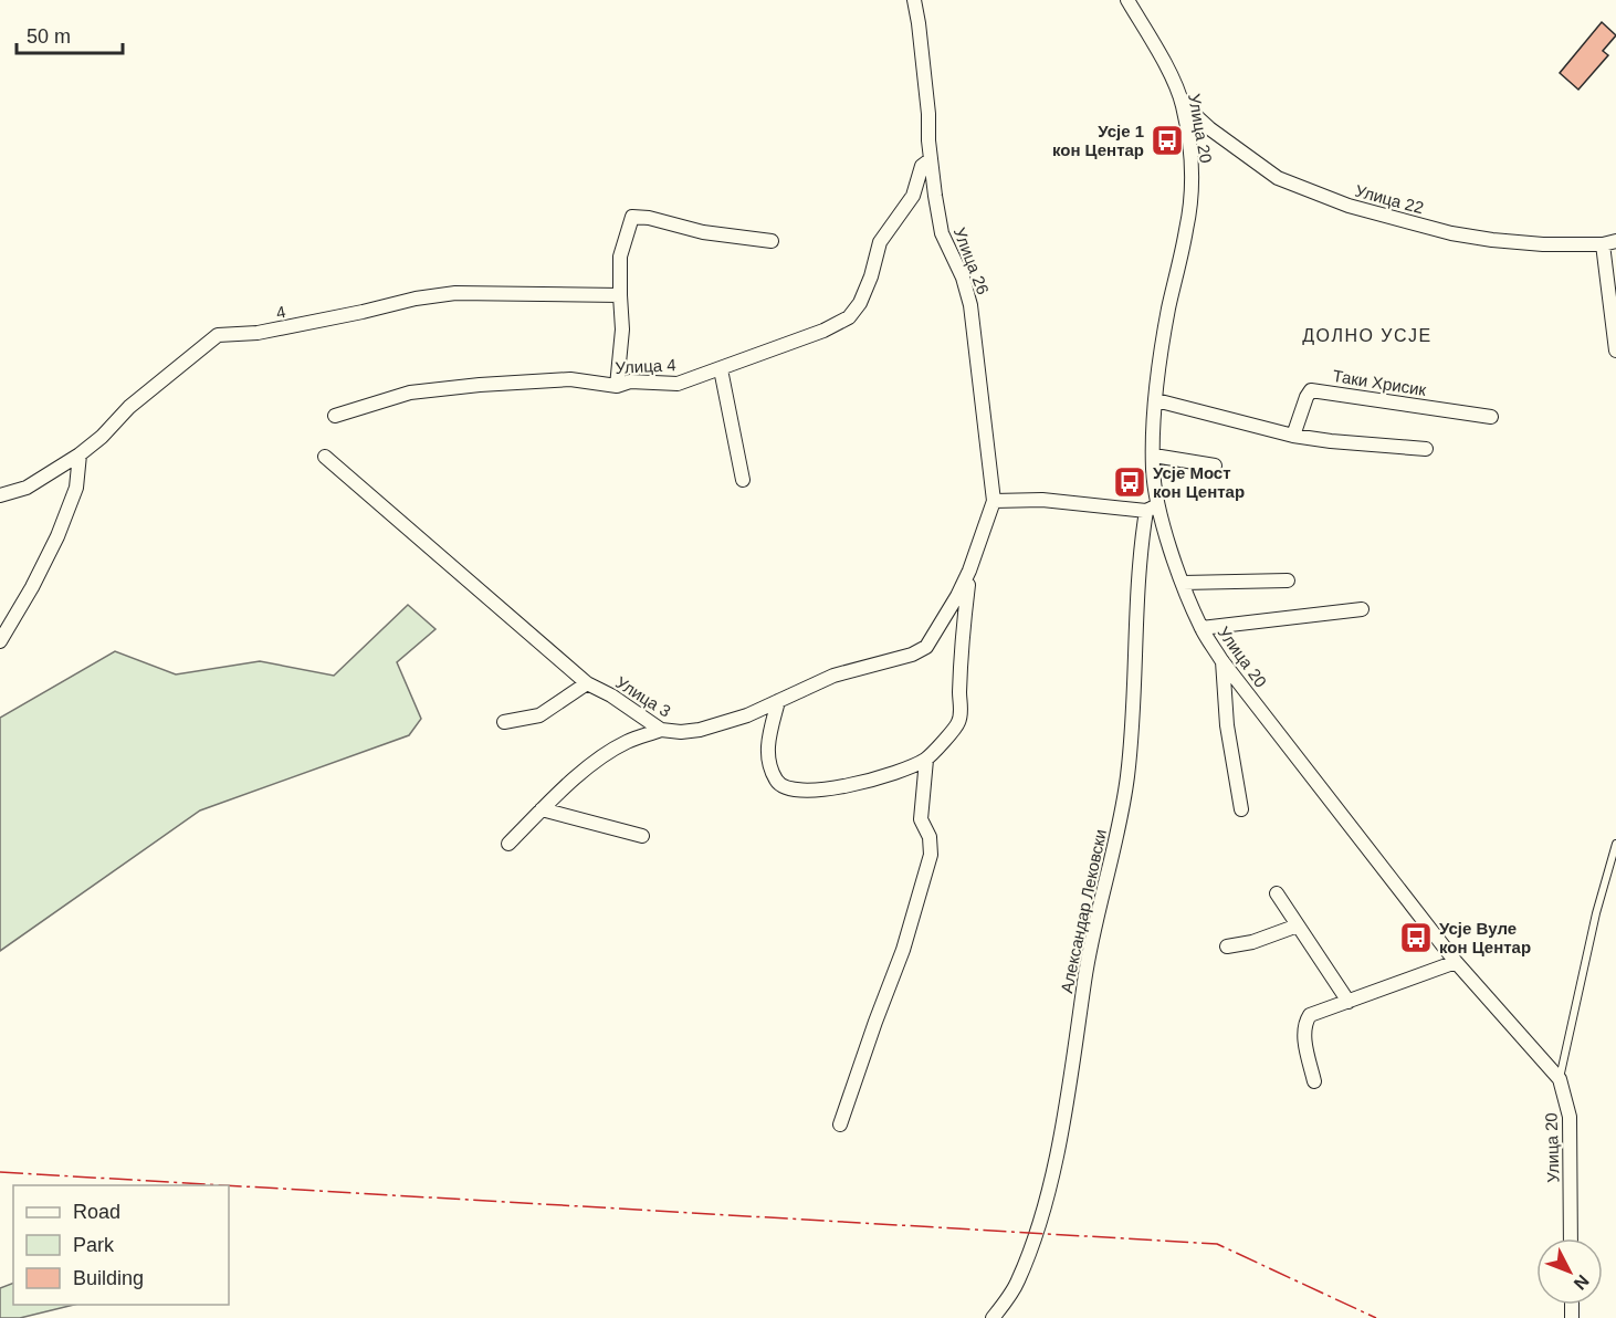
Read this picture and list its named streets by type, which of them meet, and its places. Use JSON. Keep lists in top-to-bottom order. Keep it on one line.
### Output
{"streets":{"street":["Улица 20","Улица 22","Улица 26","4","Улица 4","Таки Хрисик","Улица 3","Александар Лековски"]},"crossings":[["Улица 20","Улица 22"],["Улица 20","Александар Лековски"],["Улица 26","Улица 4"],["Улица 26","Улица 3"]],"districts":["ДОЛНО УСЈЕ"],"places":{"bus stop":["Усје 1 кон Центар","Усје Мост кон Центар","Усје Вуле кон Центар"]},"legend":["Road","Park","Building"],"scale_bar":"50 m","north":"bottom right"}
